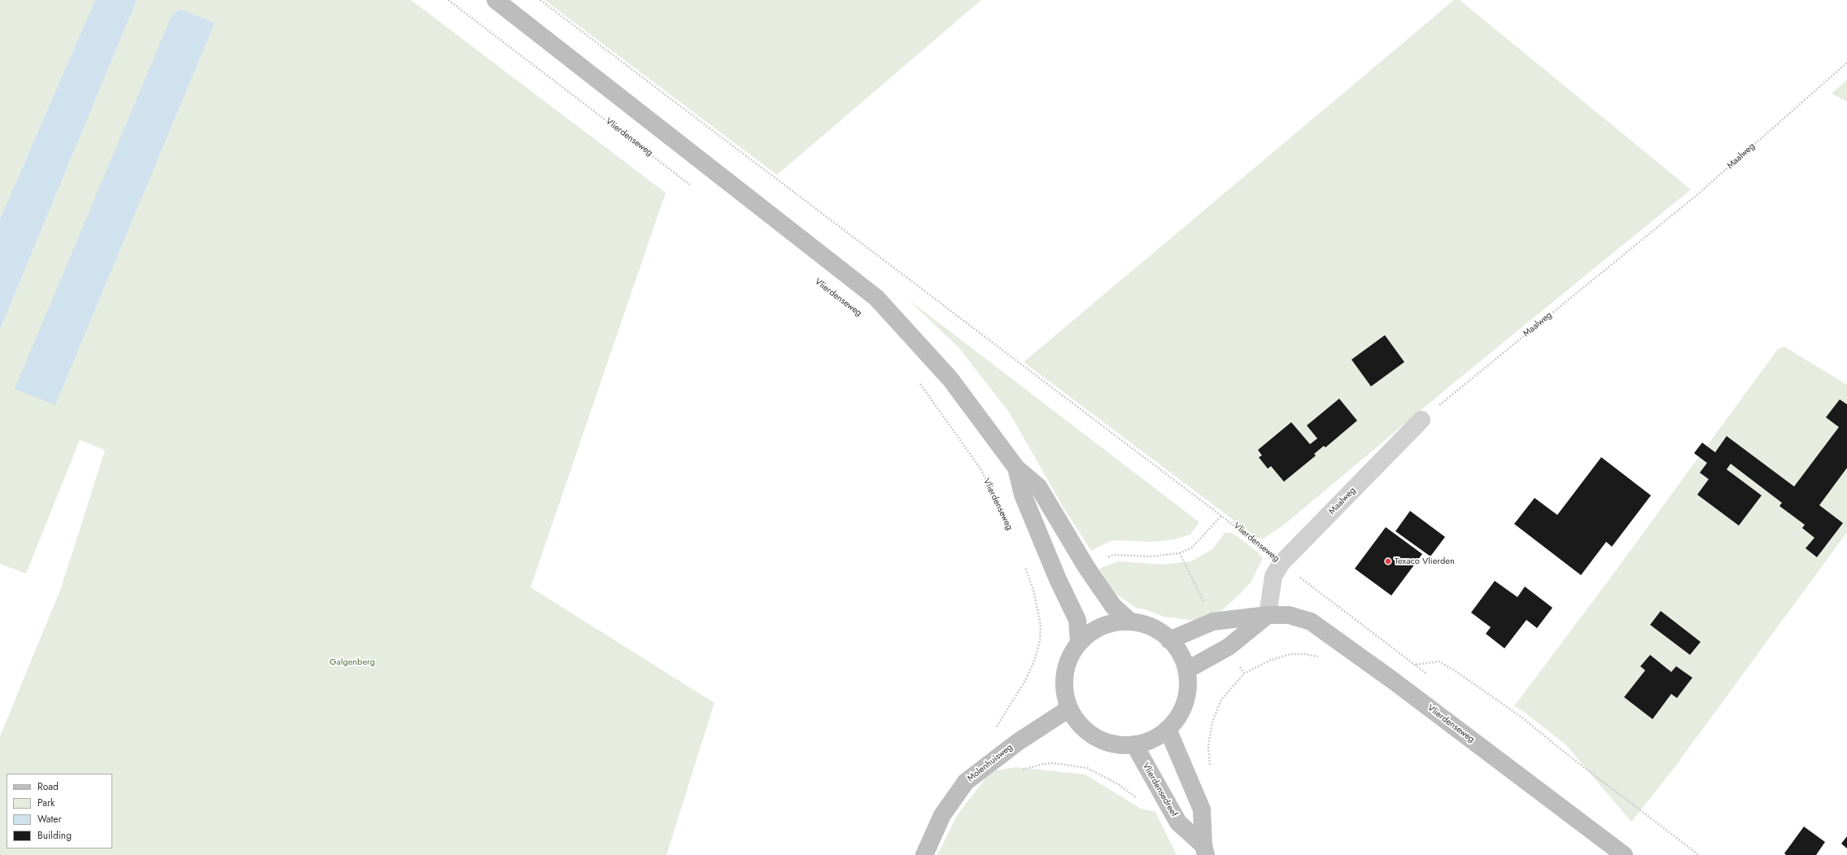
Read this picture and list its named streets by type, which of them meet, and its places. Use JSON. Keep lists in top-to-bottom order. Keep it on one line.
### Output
{"streets":{"main road":["Vlierdenseweg","Molenhuisweg","Vlierdensedreef"],"street":["Maalweg"]},"crossings":[["Vlierdenseweg","Maalweg"]],"parks":["Galgenberg"],"places":["Texaco Vlierden"],"legend":["Road","Park","Water","Building"]}
